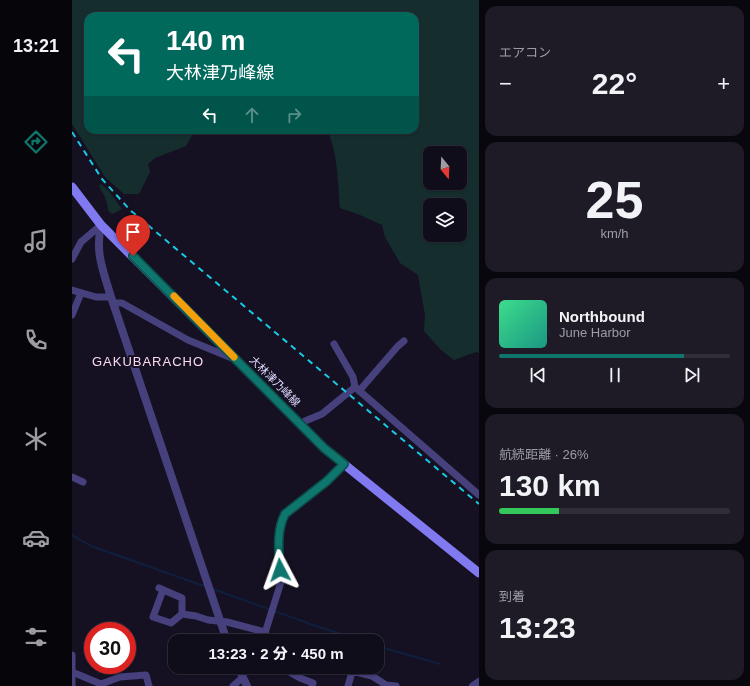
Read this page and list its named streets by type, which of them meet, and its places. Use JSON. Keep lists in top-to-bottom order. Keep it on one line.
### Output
{"streets":{"main road":["大林津乃峰線"]},"districts":["GAKUBARACHO"],"north":"bottom","page":{"tabs":"13:21","tile":["エアコン",["25","km/h"],["航続距離 · 26%","130 km"],["到着","13:23"]],"turn":["140 m","大林津乃峰線"],"heat":["−","22°","+"],"song":["Northbound","June Harbor"],"limit":"30","trip":"13:23 · 2 分 · 450 m"}}
